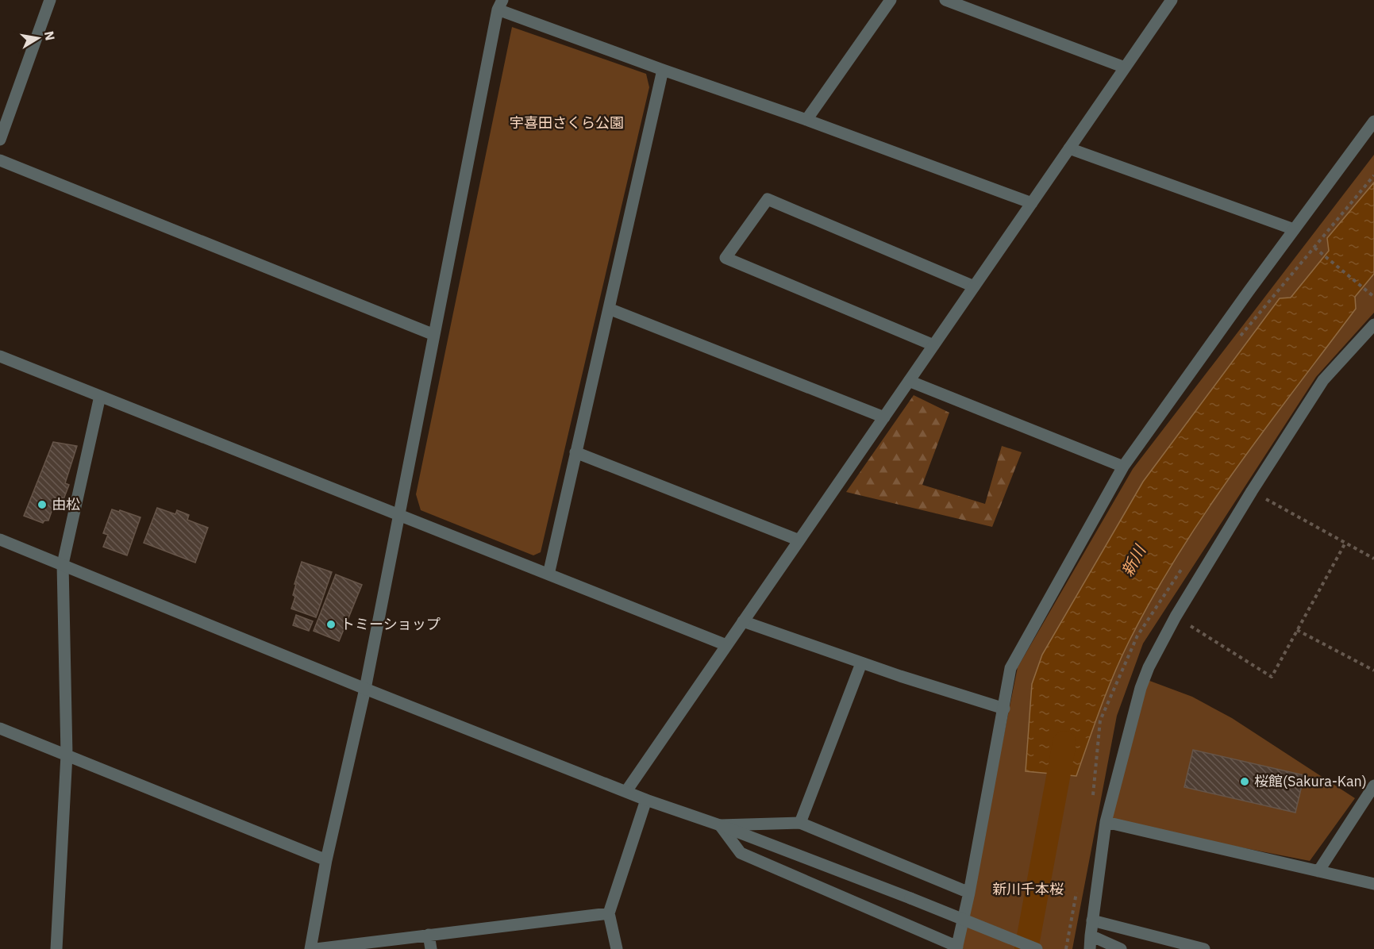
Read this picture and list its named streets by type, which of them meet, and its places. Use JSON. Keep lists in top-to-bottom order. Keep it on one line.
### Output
{"water":["新川"],"parks":["宇喜田さくら公園","新川千本桜"],"places":["由松","トミーショップ","桜館(Sakura-Kan)"],"north":"right"}
